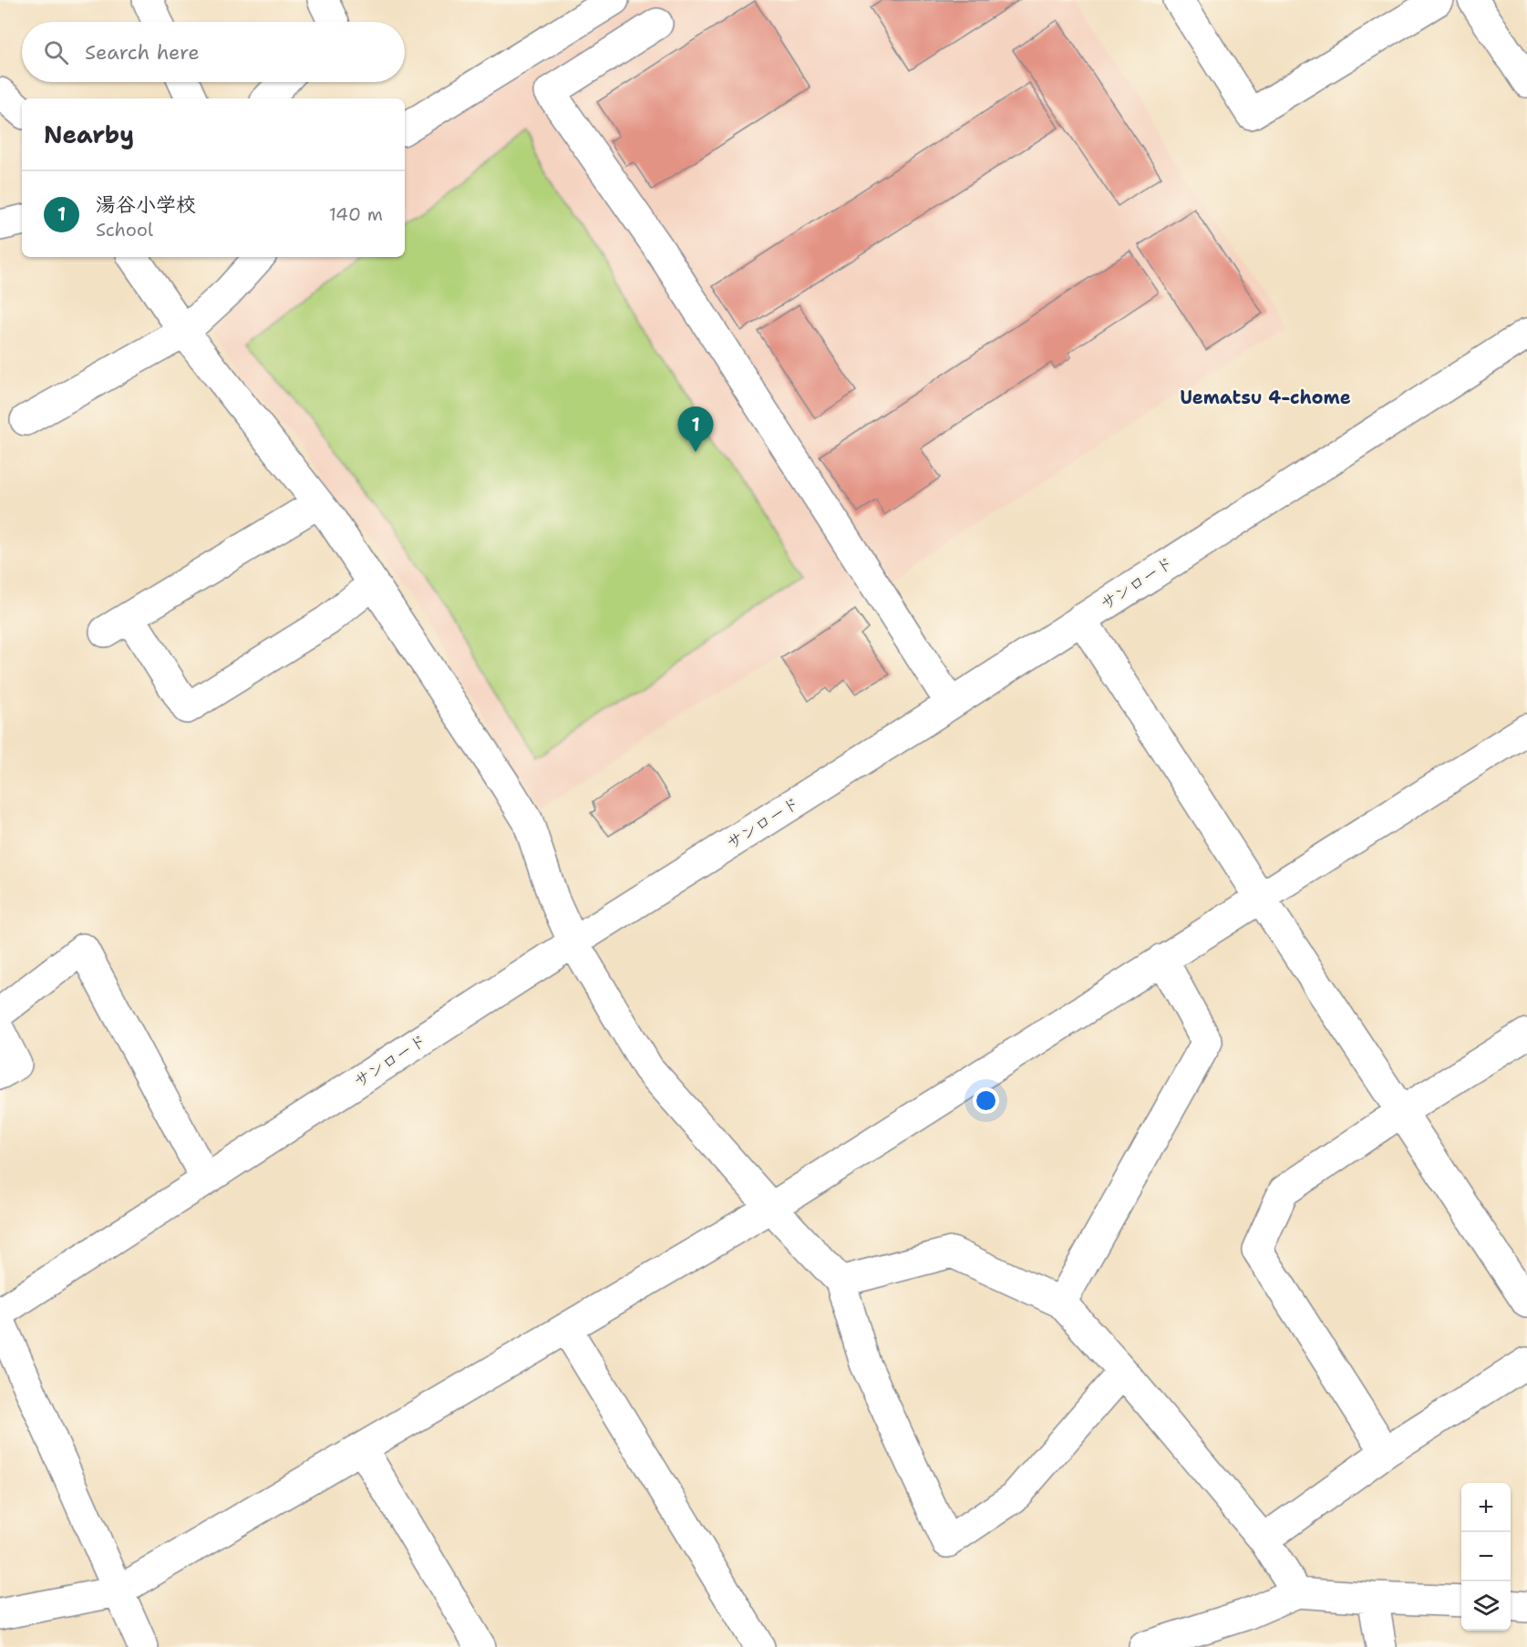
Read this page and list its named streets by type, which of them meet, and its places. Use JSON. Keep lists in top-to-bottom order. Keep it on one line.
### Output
{"streets":{"street":["サンロード"]},"districts":["Uematsu 4-chome"],"page":{"search":"Search here","heading":"Nearby","list":[{"mark":"1","name":"湯谷小学校","note":"School","value":"140 m"}],"pins":"1","map_buttons":["+","−"]}}
